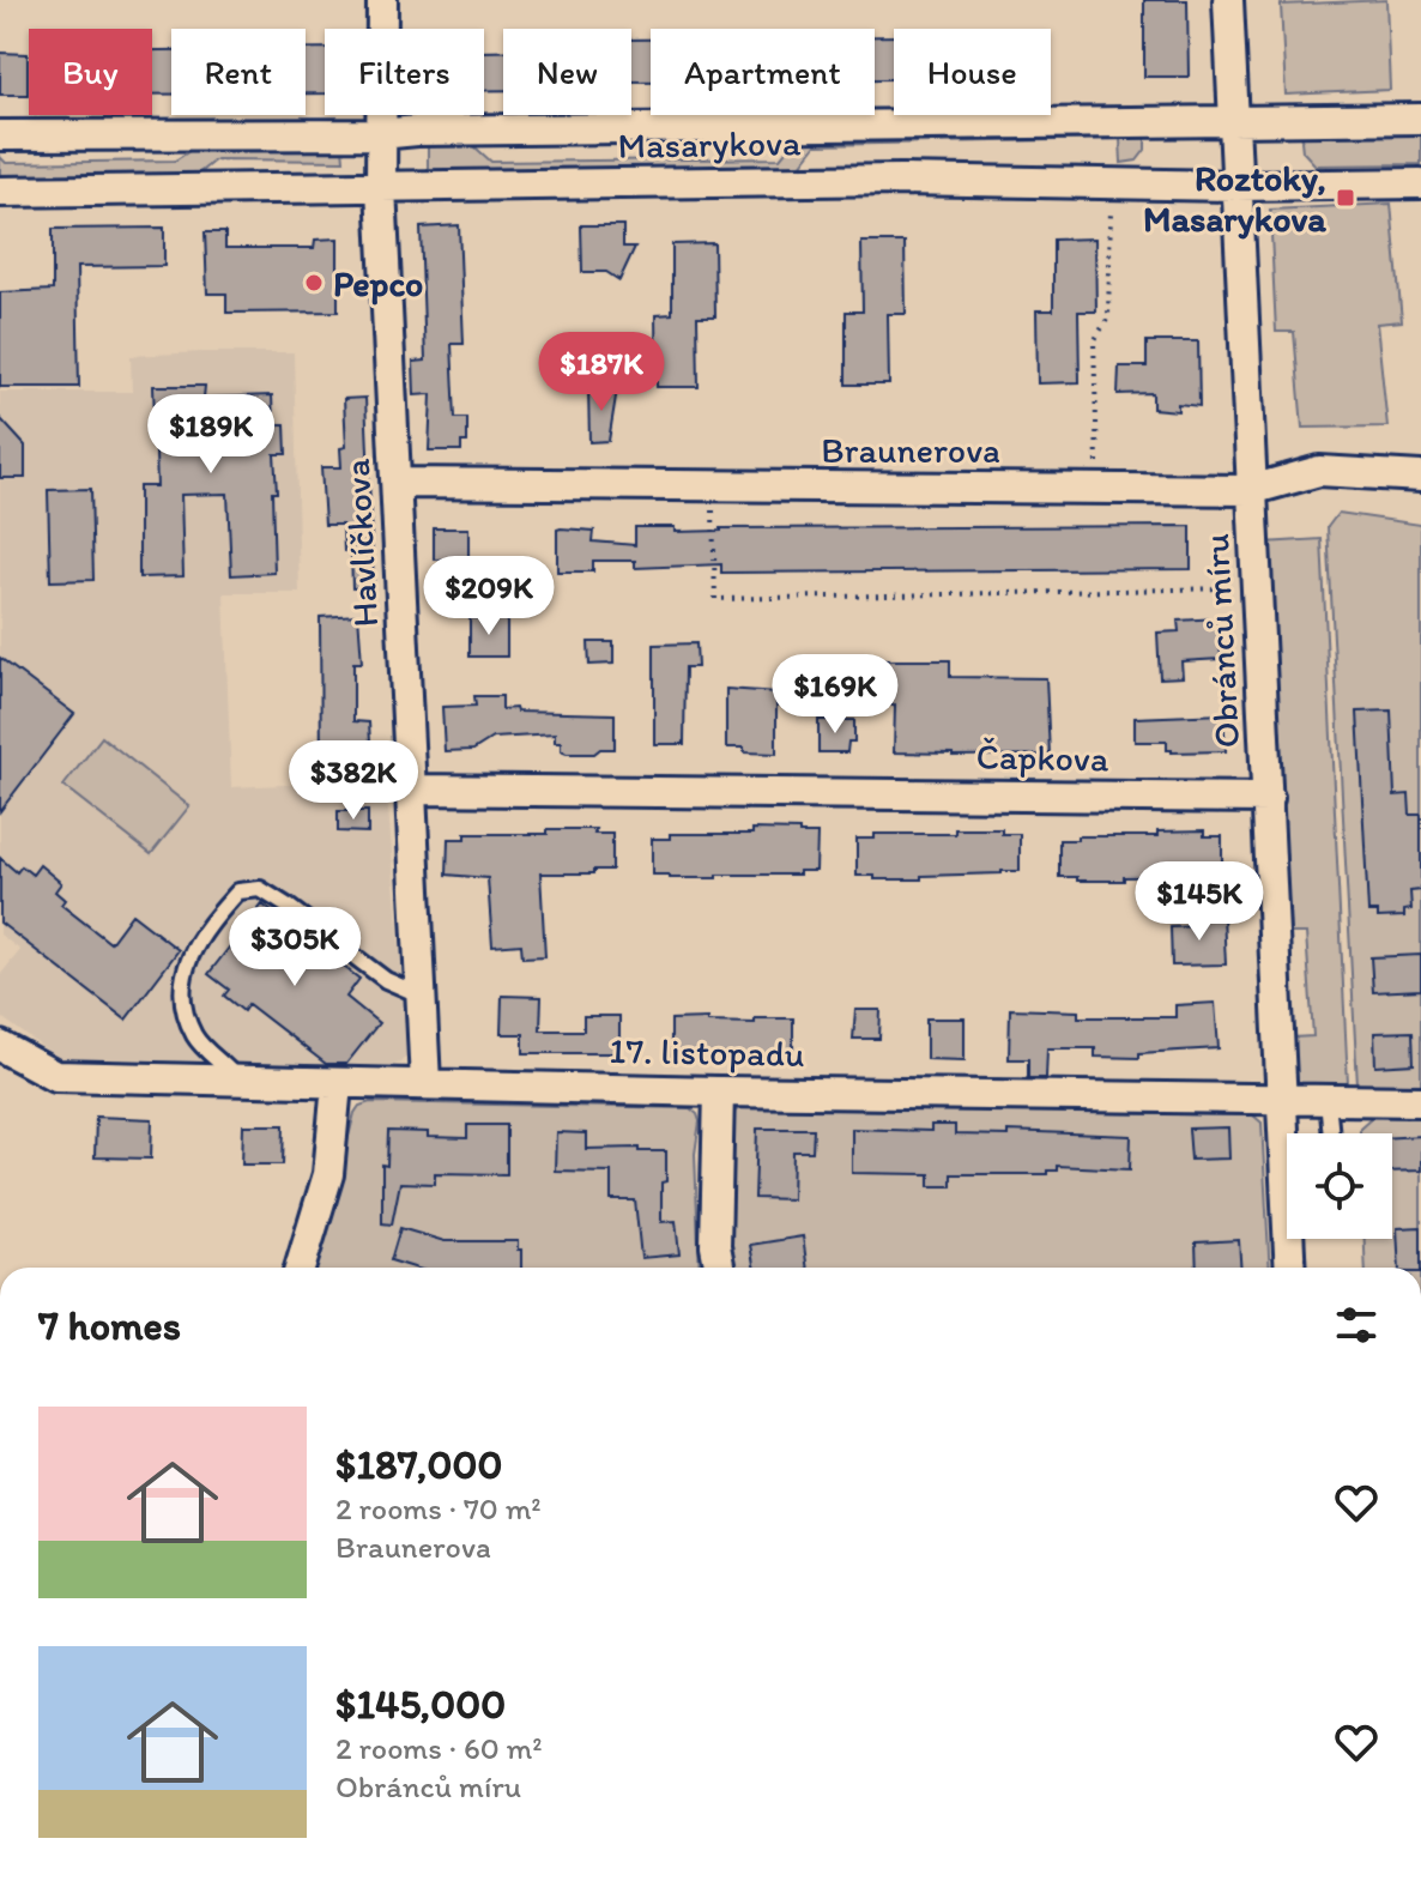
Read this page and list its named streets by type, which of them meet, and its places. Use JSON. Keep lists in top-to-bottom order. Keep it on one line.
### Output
{"streets":{"street":["Masarykova","Braunerova","Havlíčkova","Obránců míru","Čapkova","17. listopadu"]},"crossings":[["Masarykova","Havlíčkova"],["Masarykova","Obránců míru"],["Braunerova","Havlíčkova"],["Braunerova","Obránců míru"],["Havlíčkova","Čapkova"],["Havlíčkova","17. listopadu"],["Obránců míru","Čapkova"],["Obránců míru","17. listopadu"]],"places":{"transit":["Roztoky, Masarykova"],"other":["Pepco"]},"page":{"chip":["Buy","Rent","Filters","New","Apartment","House"],"price":["$187K","$189K","$209K","$169K","$382K","$145K","$305K"],"heading":"7 homes","list":[{"name":"$187,000","note":"2 rooms · 70 m² · Braunerova"},{"name":"$145,000","note":"2 rooms · 60 m² · Obránců míru"}]}}
